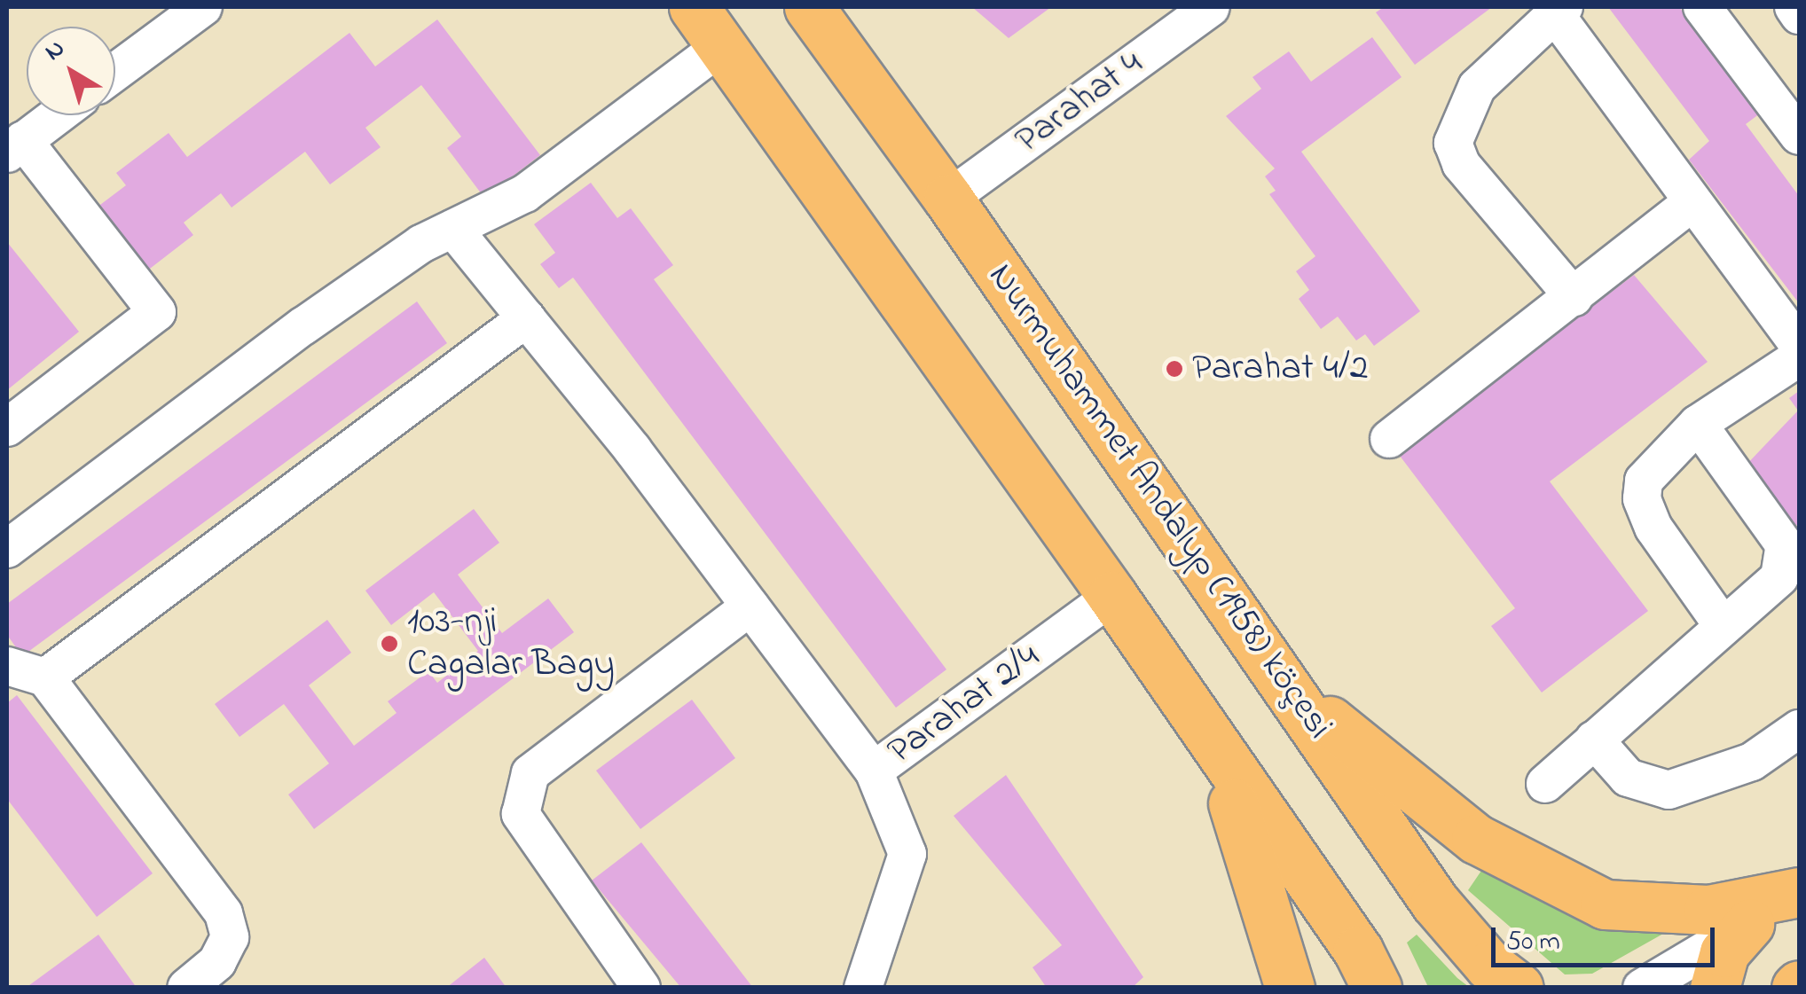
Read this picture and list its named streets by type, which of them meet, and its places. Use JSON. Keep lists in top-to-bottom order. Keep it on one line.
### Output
{"streets":{"main road":["Nurmuhammet Andalyp (1958) köçesi"],"street":["Parahat 4","Parahat 2/4"]},"crossings":[["Parahat 4","Nurmuhammet Andalyp (1958) köçesi"]],"places":["Parahat 4/2","103-nji Cagalar Bagy"],"scale_bar":"50 m","north":"top left"}
